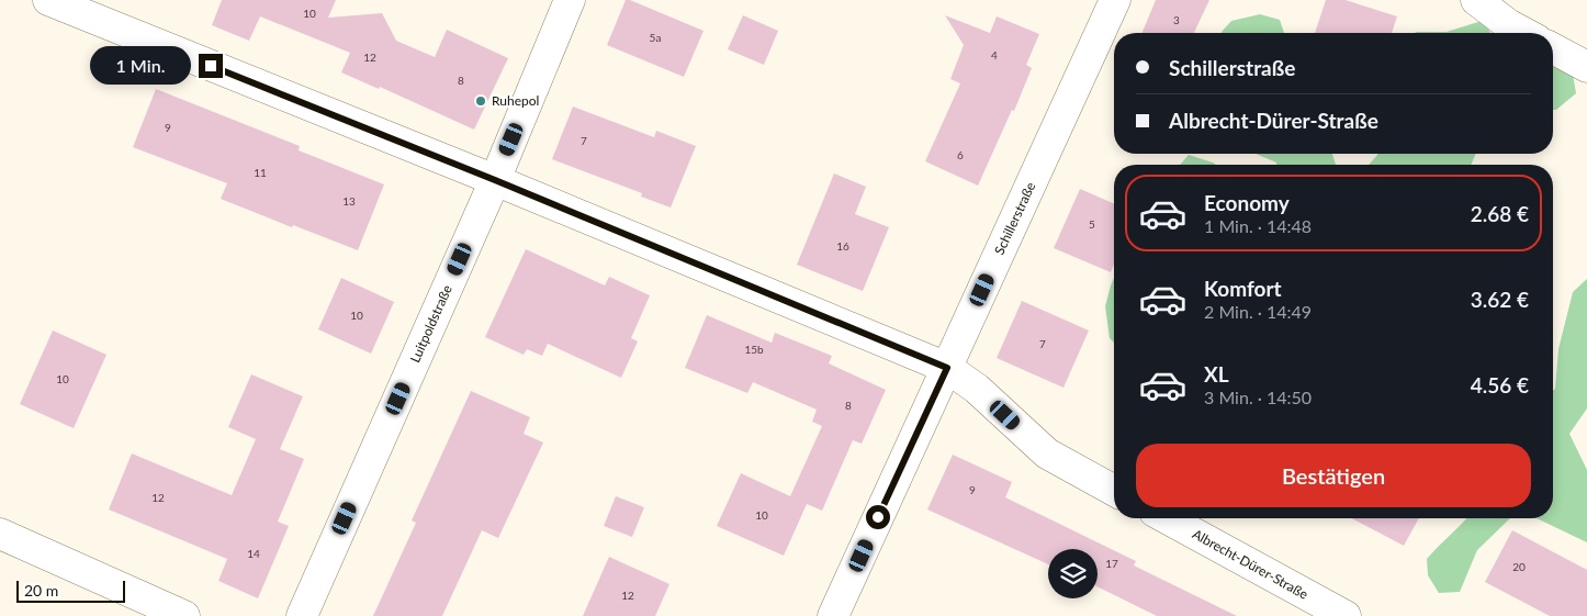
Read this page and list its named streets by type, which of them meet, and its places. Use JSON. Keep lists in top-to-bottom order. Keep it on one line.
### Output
{"streets":{"street":["Schillerstraße","Luitpoldstraße","Albrecht-Dürer-Straße"]},"places":["Ruhepol"],"house_numbers":["10","3","5a","4","12","8","9","7","6","11","13","5","16","10","7","15b","10","8","9","12","10","14","17","20","12"],"scale_bar":"20 m","page":{"banner":["Schillerstraße","Albrecht-Dürer-Straße"],"bubble":"1 Min.","list":[{"name":"Economy","note":"1 Min. · 14:48","value":"2.68 €"},{"name":"Komfort","note":"2 Min. · 14:49","value":"3.62 €"},{"name":"XL","note":"3 Min. · 14:50","value":"4.56 €"}],"buttons":"Bestätigen","scale":"20 m"}}
